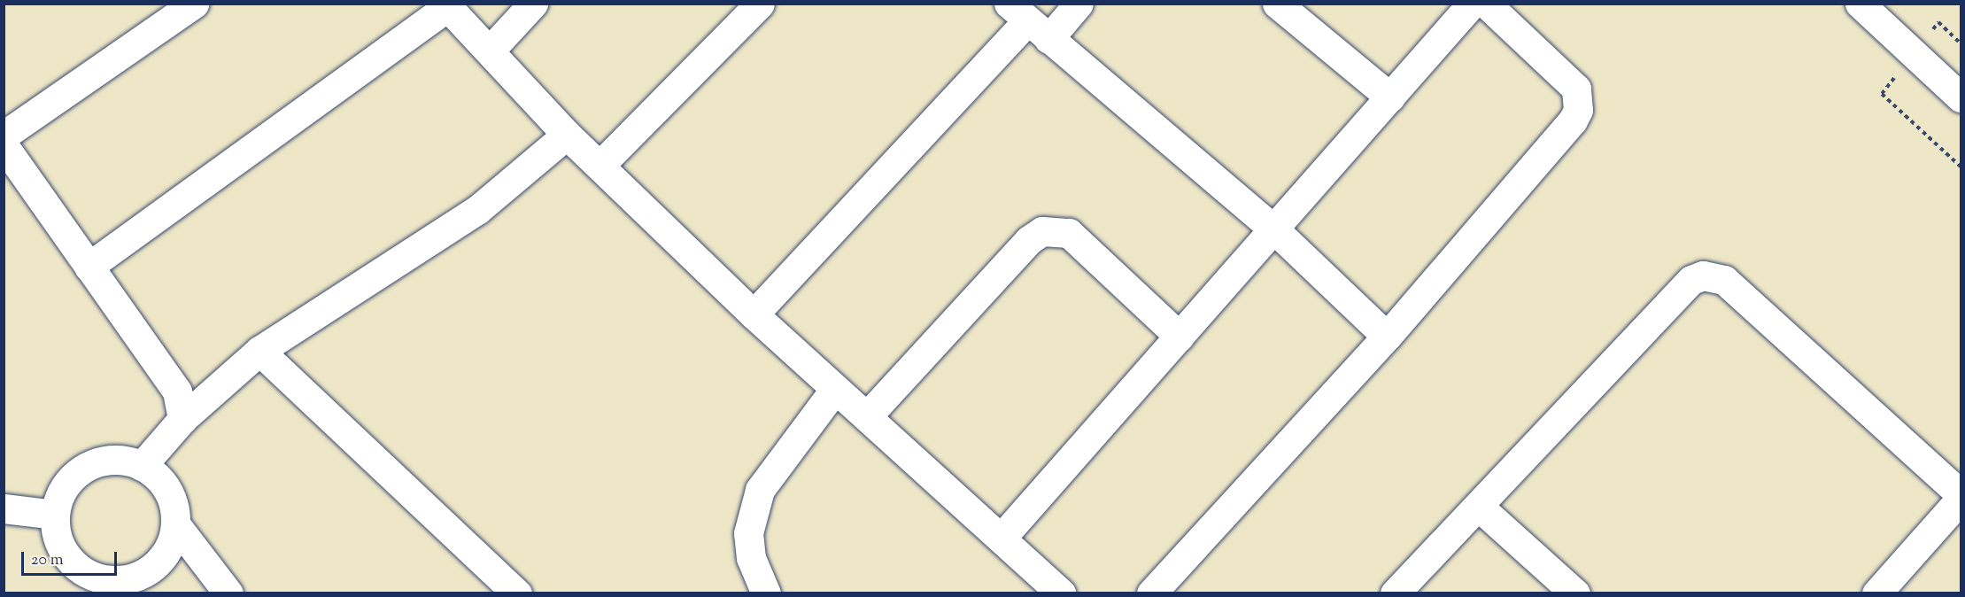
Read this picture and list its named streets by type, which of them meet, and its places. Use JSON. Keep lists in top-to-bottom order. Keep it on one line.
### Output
{"scale_bar":"20 m"}
